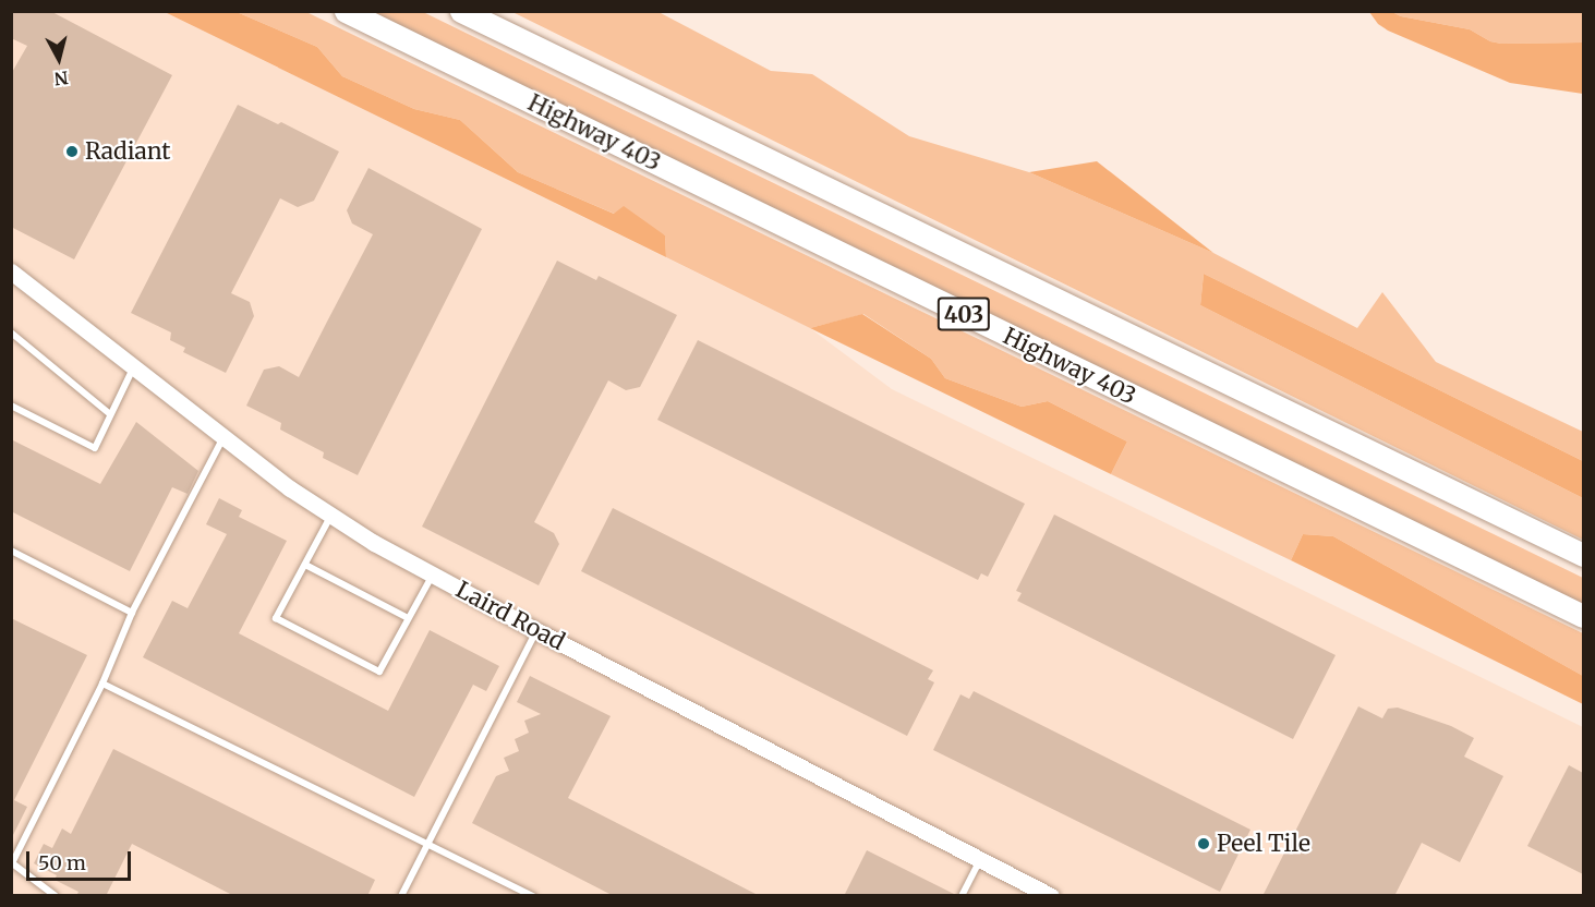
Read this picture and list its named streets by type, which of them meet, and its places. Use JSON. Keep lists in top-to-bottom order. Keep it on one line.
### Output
{"streets":{"highway":["Highway 403","403"],"street":["Laird Road"]},"places":["Radiant","Peel Tile"],"scale_bar":"50 m","north":"bottom"}
